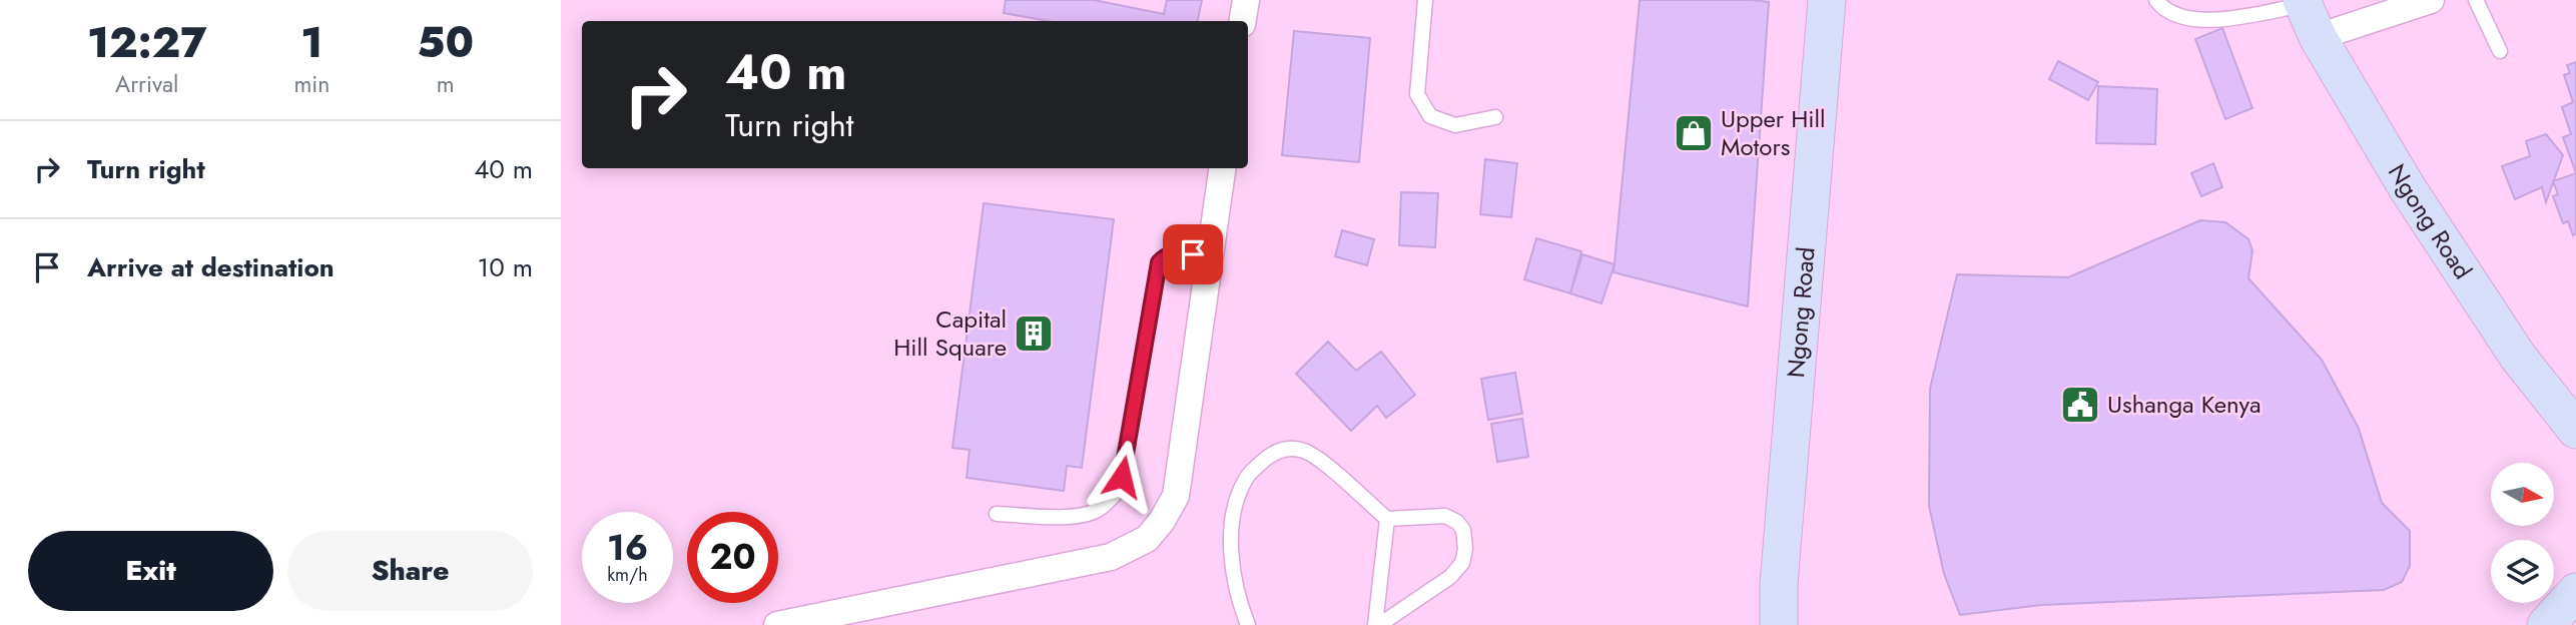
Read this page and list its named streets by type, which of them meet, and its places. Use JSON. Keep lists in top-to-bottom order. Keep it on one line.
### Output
{"streets":{"main road":["Ngong Road"]},"places":{"shop":["Upper Hill Motors"],"building":["Capital Hill Square"],"public building":["Ushanga Kenya"]},"north":"right","page":{"eta":["12:27","Arrival","1","min","50","m"],"turn":["40 m","Turn right"],"list":[{"name":"Turn right","value":"40 m"},{"name":"Arrive at destination","value":"10 m"}],"speed":"16 km/h","limit":"20","buttons":["Exit","Share"]}}
